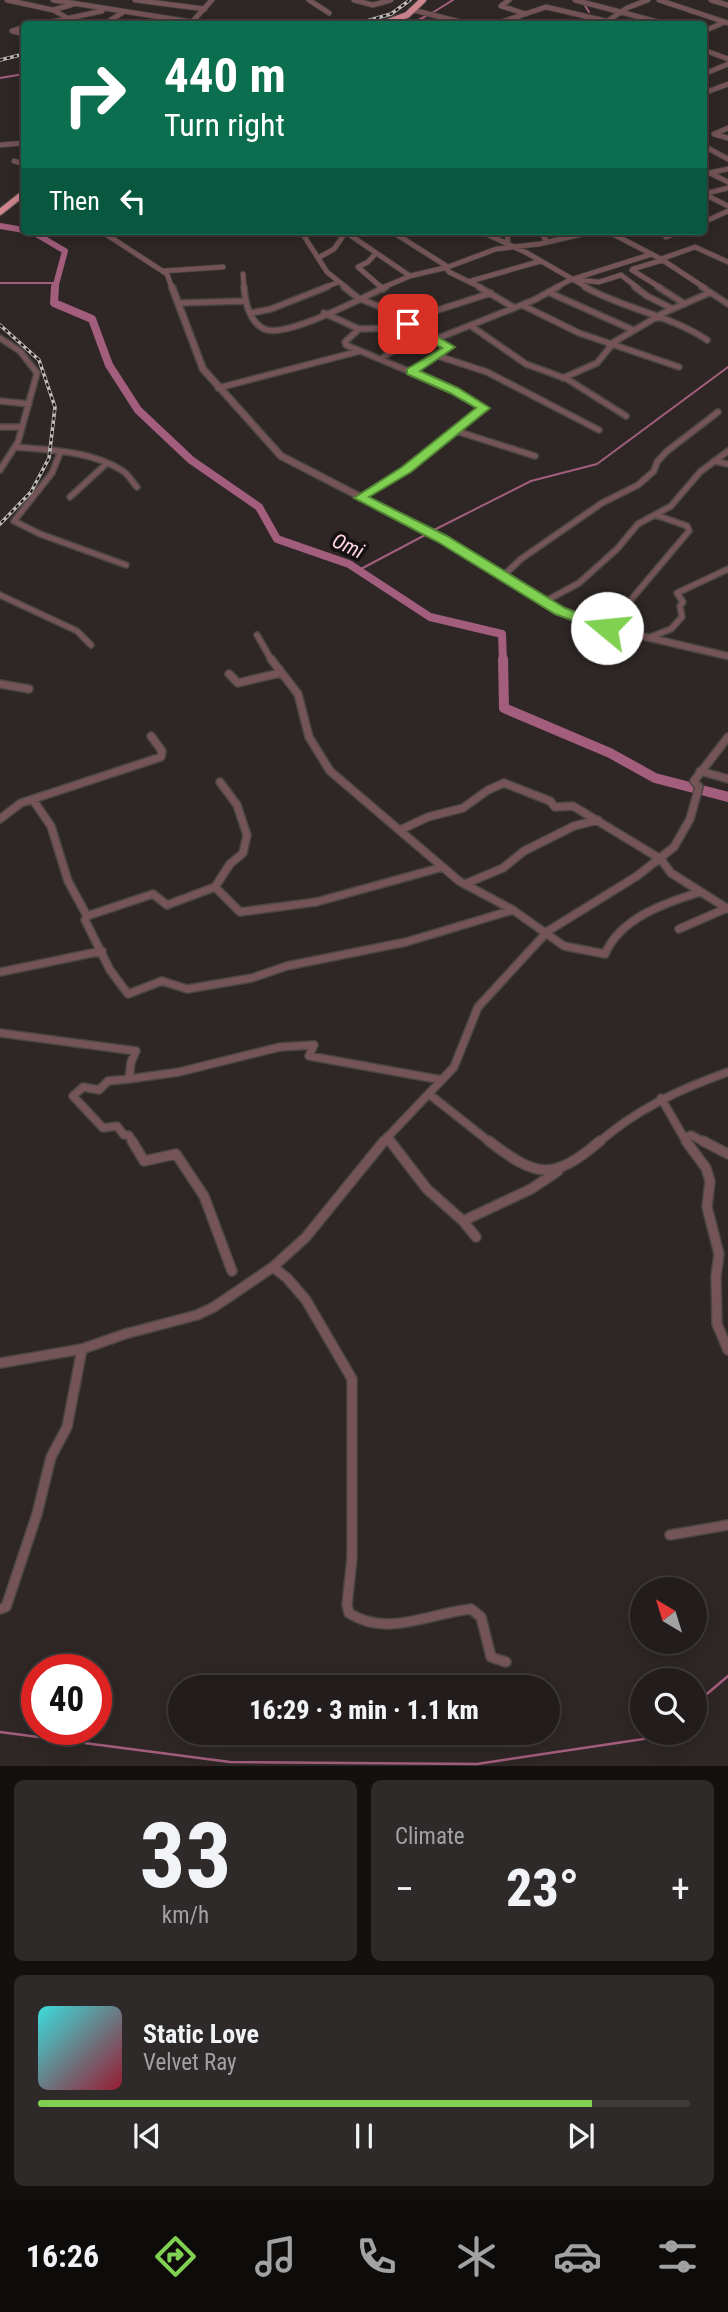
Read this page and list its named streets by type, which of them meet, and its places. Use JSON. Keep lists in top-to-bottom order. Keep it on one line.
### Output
{"water":["Omi"],"north":"top left","page":{"turn":["440 m","Turn right"],"then":"Then","limit":"40","trip":"16:29 · 3 min · 1.1 km","tile":[["33","km/h"],"Climate"],"heat":["−","23°","+"],"song":["Static Love","Velvet Ray"],"tabs":"16:26"}}
